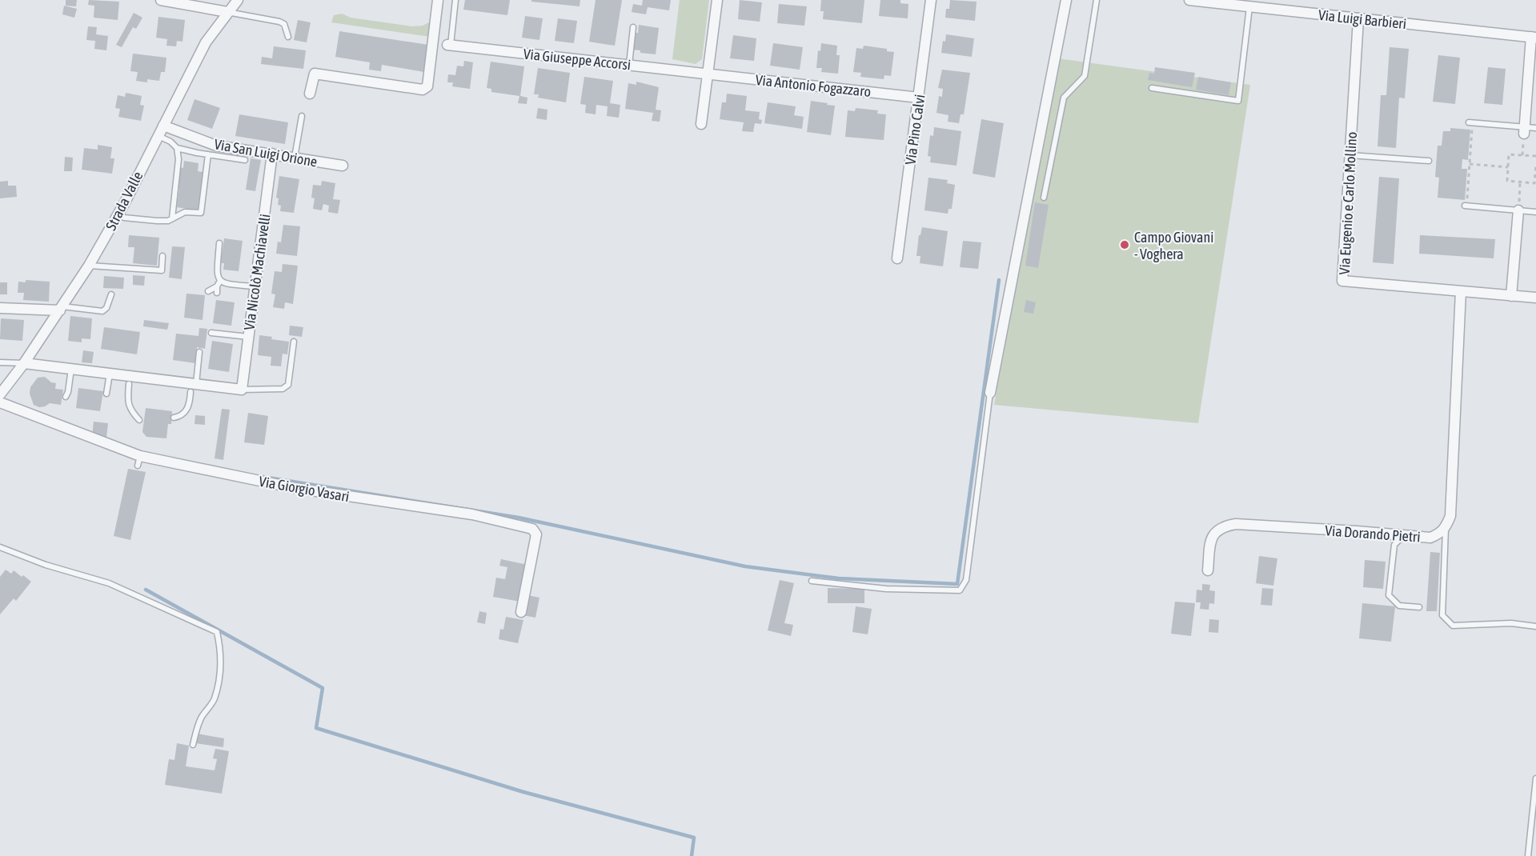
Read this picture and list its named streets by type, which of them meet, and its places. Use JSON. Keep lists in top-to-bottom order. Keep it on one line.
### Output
{"streets":{"street":["Via Luigi Barbieri","Via Giuseppe Accorsi","Via Antonio Fogazzaro","Via Pino Calvi","Via San Luigi Orione","Strada Valle","Via Eugenio e Carlo Mollino","Via Nicolò Machiavelli","Via Giorgio Vasari","Via Dorando Pietri"]},"crossings":[["Via Luigi Barbieri","Via Eugenio e Carlo Mollino"],["Via Giuseppe Accorsi","Via Antonio Fogazzaro"],["Via Antonio Fogazzaro","Via Pino Calvi"],["Via San Luigi Orione","Strada Valle"],["Via San Luigi Orione","Via Nicolò Machiavelli"]],"places":["Campo Giovani - Voghera"]}
